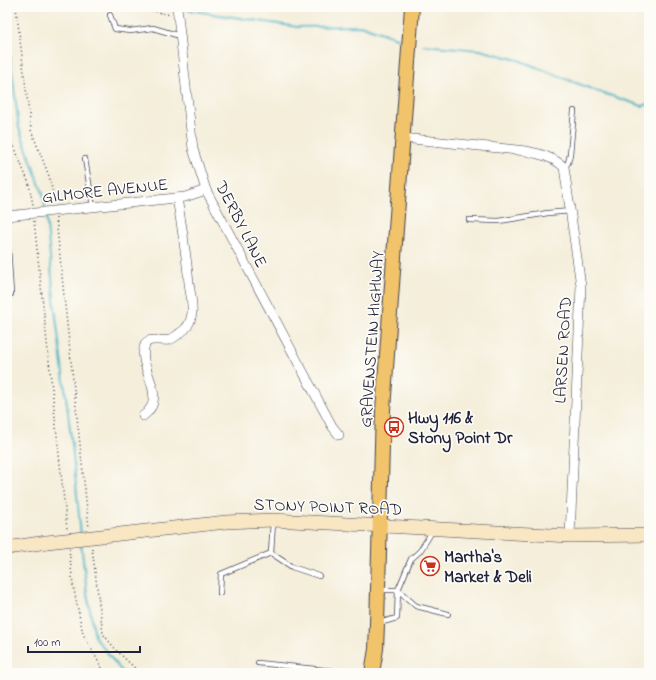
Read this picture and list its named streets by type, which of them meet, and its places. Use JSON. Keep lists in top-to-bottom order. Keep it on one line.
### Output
{"streets":{"main road":["GRAVENSTEIN HIGHWAY","STONY POINT ROAD"],"street":["GILMORE AVENUE","DERBY LANE","LARSEN ROAD"]},"crossings":[["GILMORE AVENUE","DERBY LANE"],["GRAVENSTEIN HIGHWAY","STONY POINT ROAD"],["LARSEN ROAD","STONY POINT ROAD"]],"places":{"bus stop":["Hwy 116 & Stony Point Dr"],"supermarket":["Martha's Market & Deli"]},"scale_bar":"100 m"}
